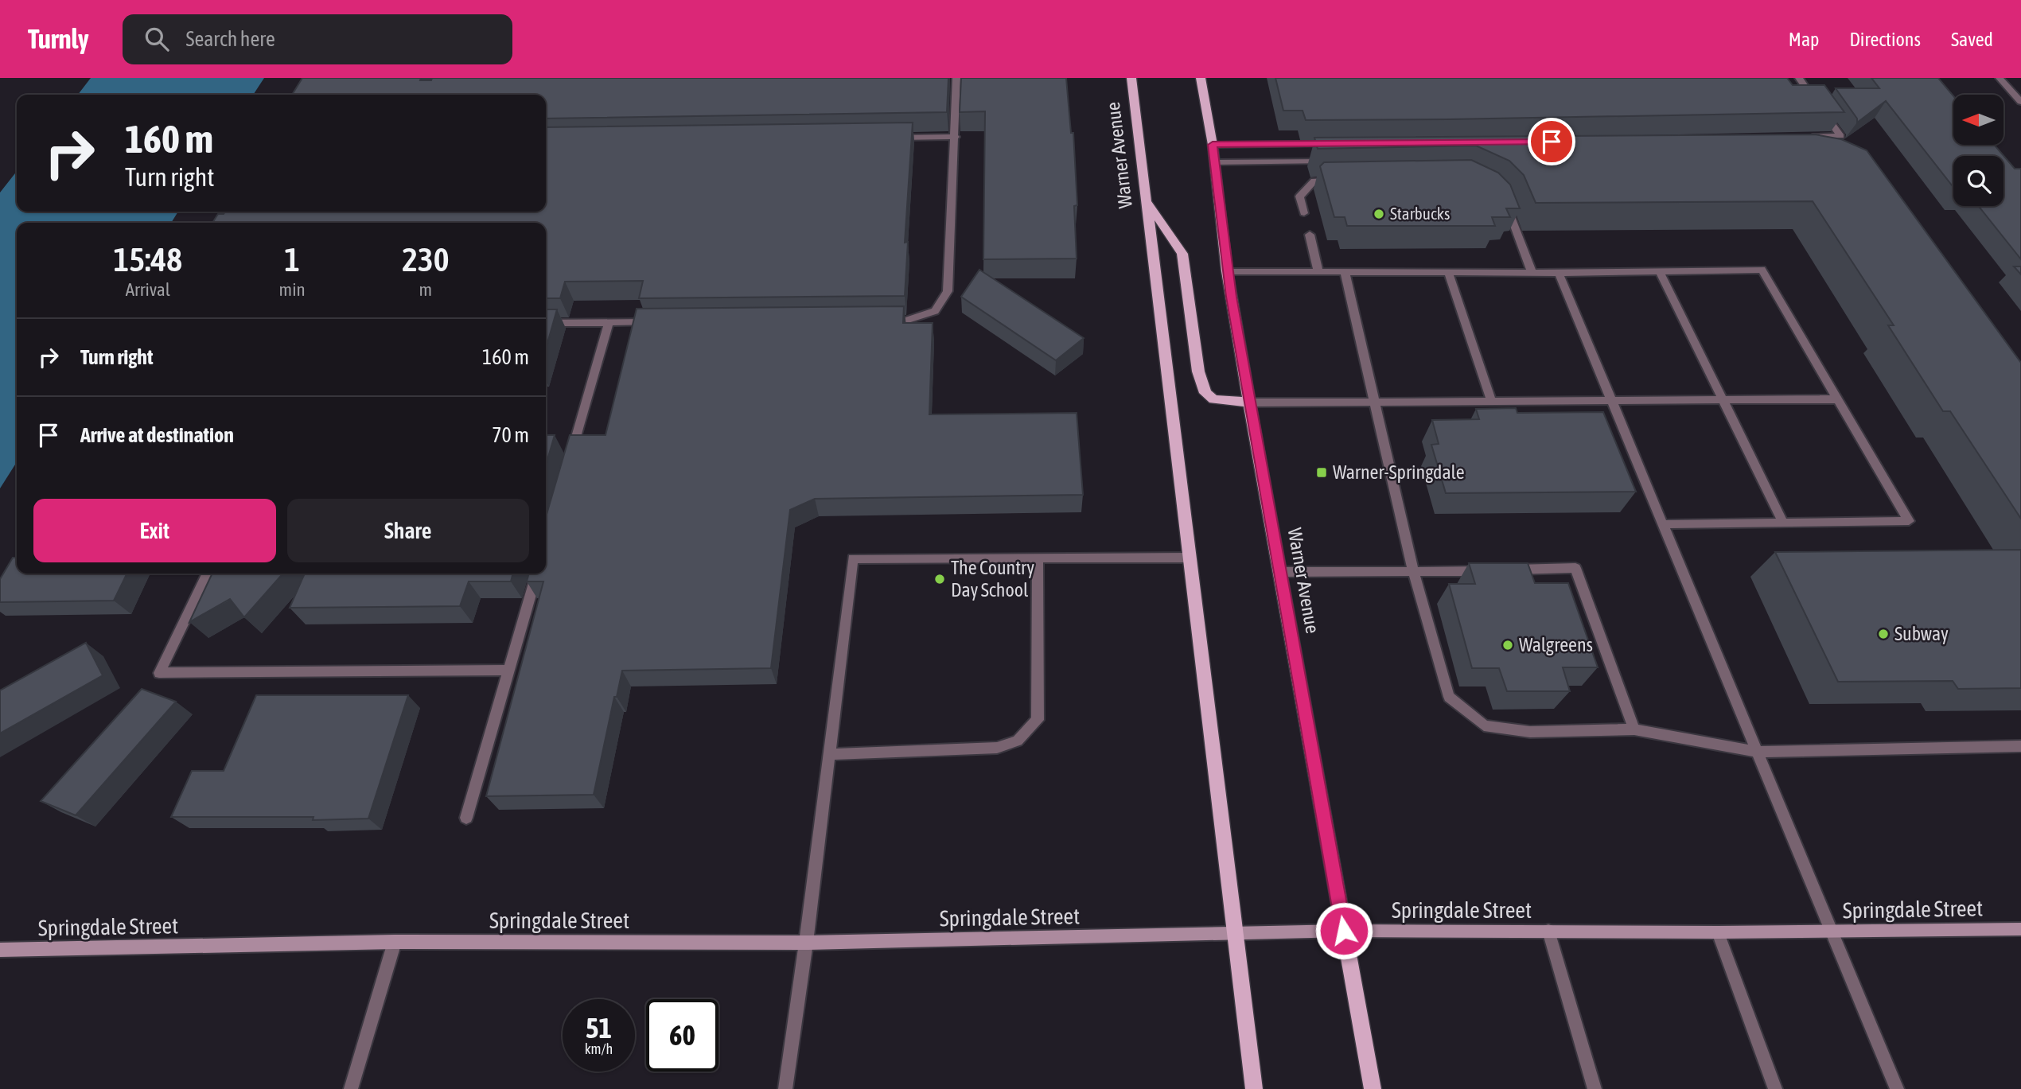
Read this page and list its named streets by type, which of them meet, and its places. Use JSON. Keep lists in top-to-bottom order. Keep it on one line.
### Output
{"streets":{"main road":["Warner Avenue","Springdale Street"]},"crossings":[["Warner Avenue","Springdale Street"]],"places":{"other":["Starbucks","The Country Day School","Subway","Walgreens"],"transit":["Warner-Springdale"]},"north":"left","page":{"header":"Turnly","search":"Search here","nav":["Map","Directions","Saved"],"turn":["160 m","Turn right"],"eta":["15:48","Arrival","1","min","230","m"],"list":[{"name":"Turn right","value":"160 m"},{"name":"Arrive at destination","value":"70 m"}],"buttons":["Exit","Share"],"speed":"51 km/h","limit":"60"}}
